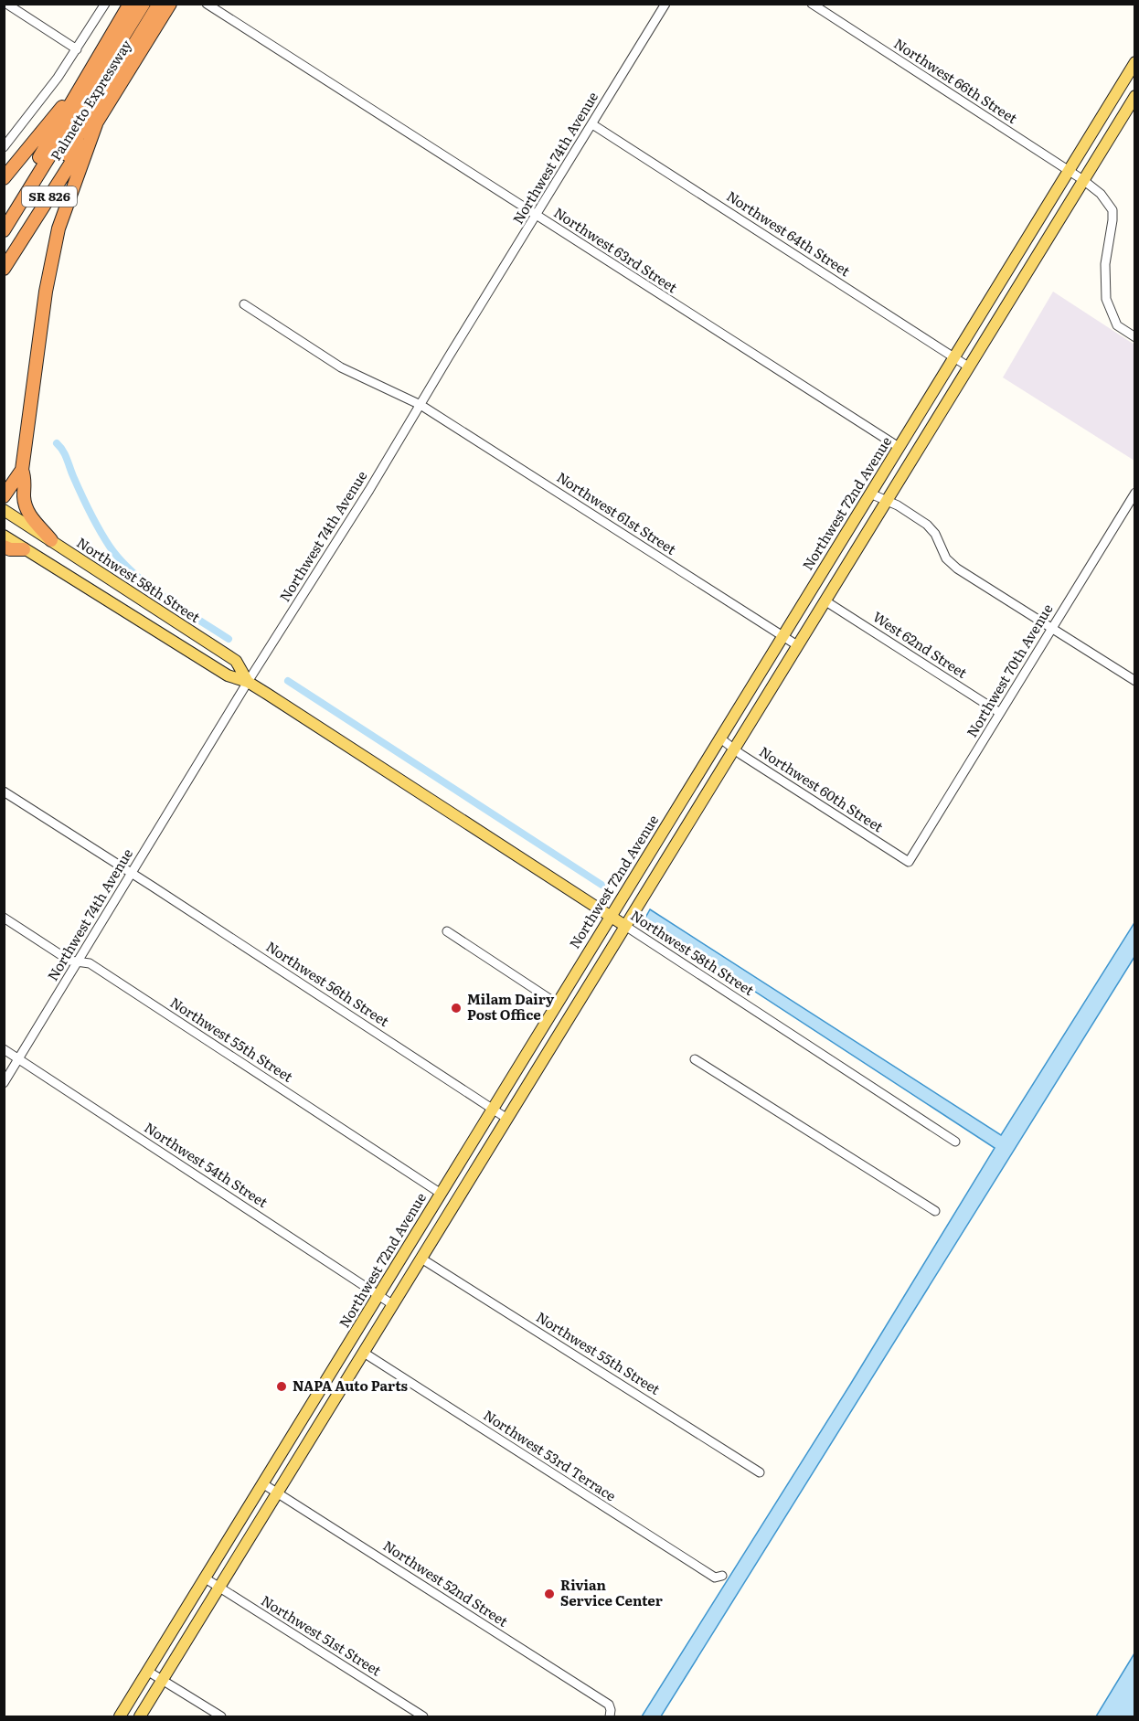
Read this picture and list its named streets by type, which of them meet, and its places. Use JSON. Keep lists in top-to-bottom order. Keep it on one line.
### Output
{"streets":{"highway":["Palmetto Expressway","SR 826"],"main road":["Northwest 72nd Avenue","Northwest 58th Street"],"street":["Northwest 66th Street","Northwest 74th Avenue","Northwest 64th Street","Northwest 63rd Street","Northwest 61st Street","West 62nd Street","Northwest 70th Avenue","Northwest 60th Street","Northwest 56th Street","Northwest 55th Street","Northwest 54th Street","Northwest 53rd Terrace","Northwest 52nd Street","Northwest 51st Street"]},"crossings":[["Northwest 66th Street","Northwest 72nd Avenue"],["Northwest 74th Avenue","Northwest 64th Street"],["Northwest 74th Avenue","Northwest 63rd Street"],["Northwest 74th Avenue","Northwest 61st Street"],["Northwest 74th Avenue","Northwest 58th Street"],["Northwest 74th Avenue","Northwest 56th Street"],["Northwest 74th Avenue","Northwest 55th Street"],["Northwest 74th Avenue","Northwest 54th Street"],["Northwest 64th Street","Northwest 72nd Avenue"],["Northwest 63rd Street","Northwest 72nd Avenue"],["Northwest 72nd Avenue","Northwest 61st Street"],["Northwest 72nd Avenue","Northwest 58th Street"],["Northwest 72nd Avenue","Northwest 60th Street"],["Northwest 72nd Avenue","Northwest 56th Street"],["Northwest 72nd Avenue","Northwest 55th Street"],["Northwest 72nd Avenue","Northwest 54th Street"],["Northwest 72nd Avenue","Northwest 52nd Street"],["Northwest 72nd Avenue","Northwest 51st Street"],["West 62nd Street","Northwest 70th Avenue"],["Northwest 70th Avenue","Northwest 60th Street"]],"places":["Milam Dairy Post Office","NAPA Auto Parts","Rivian Service Center"]}
